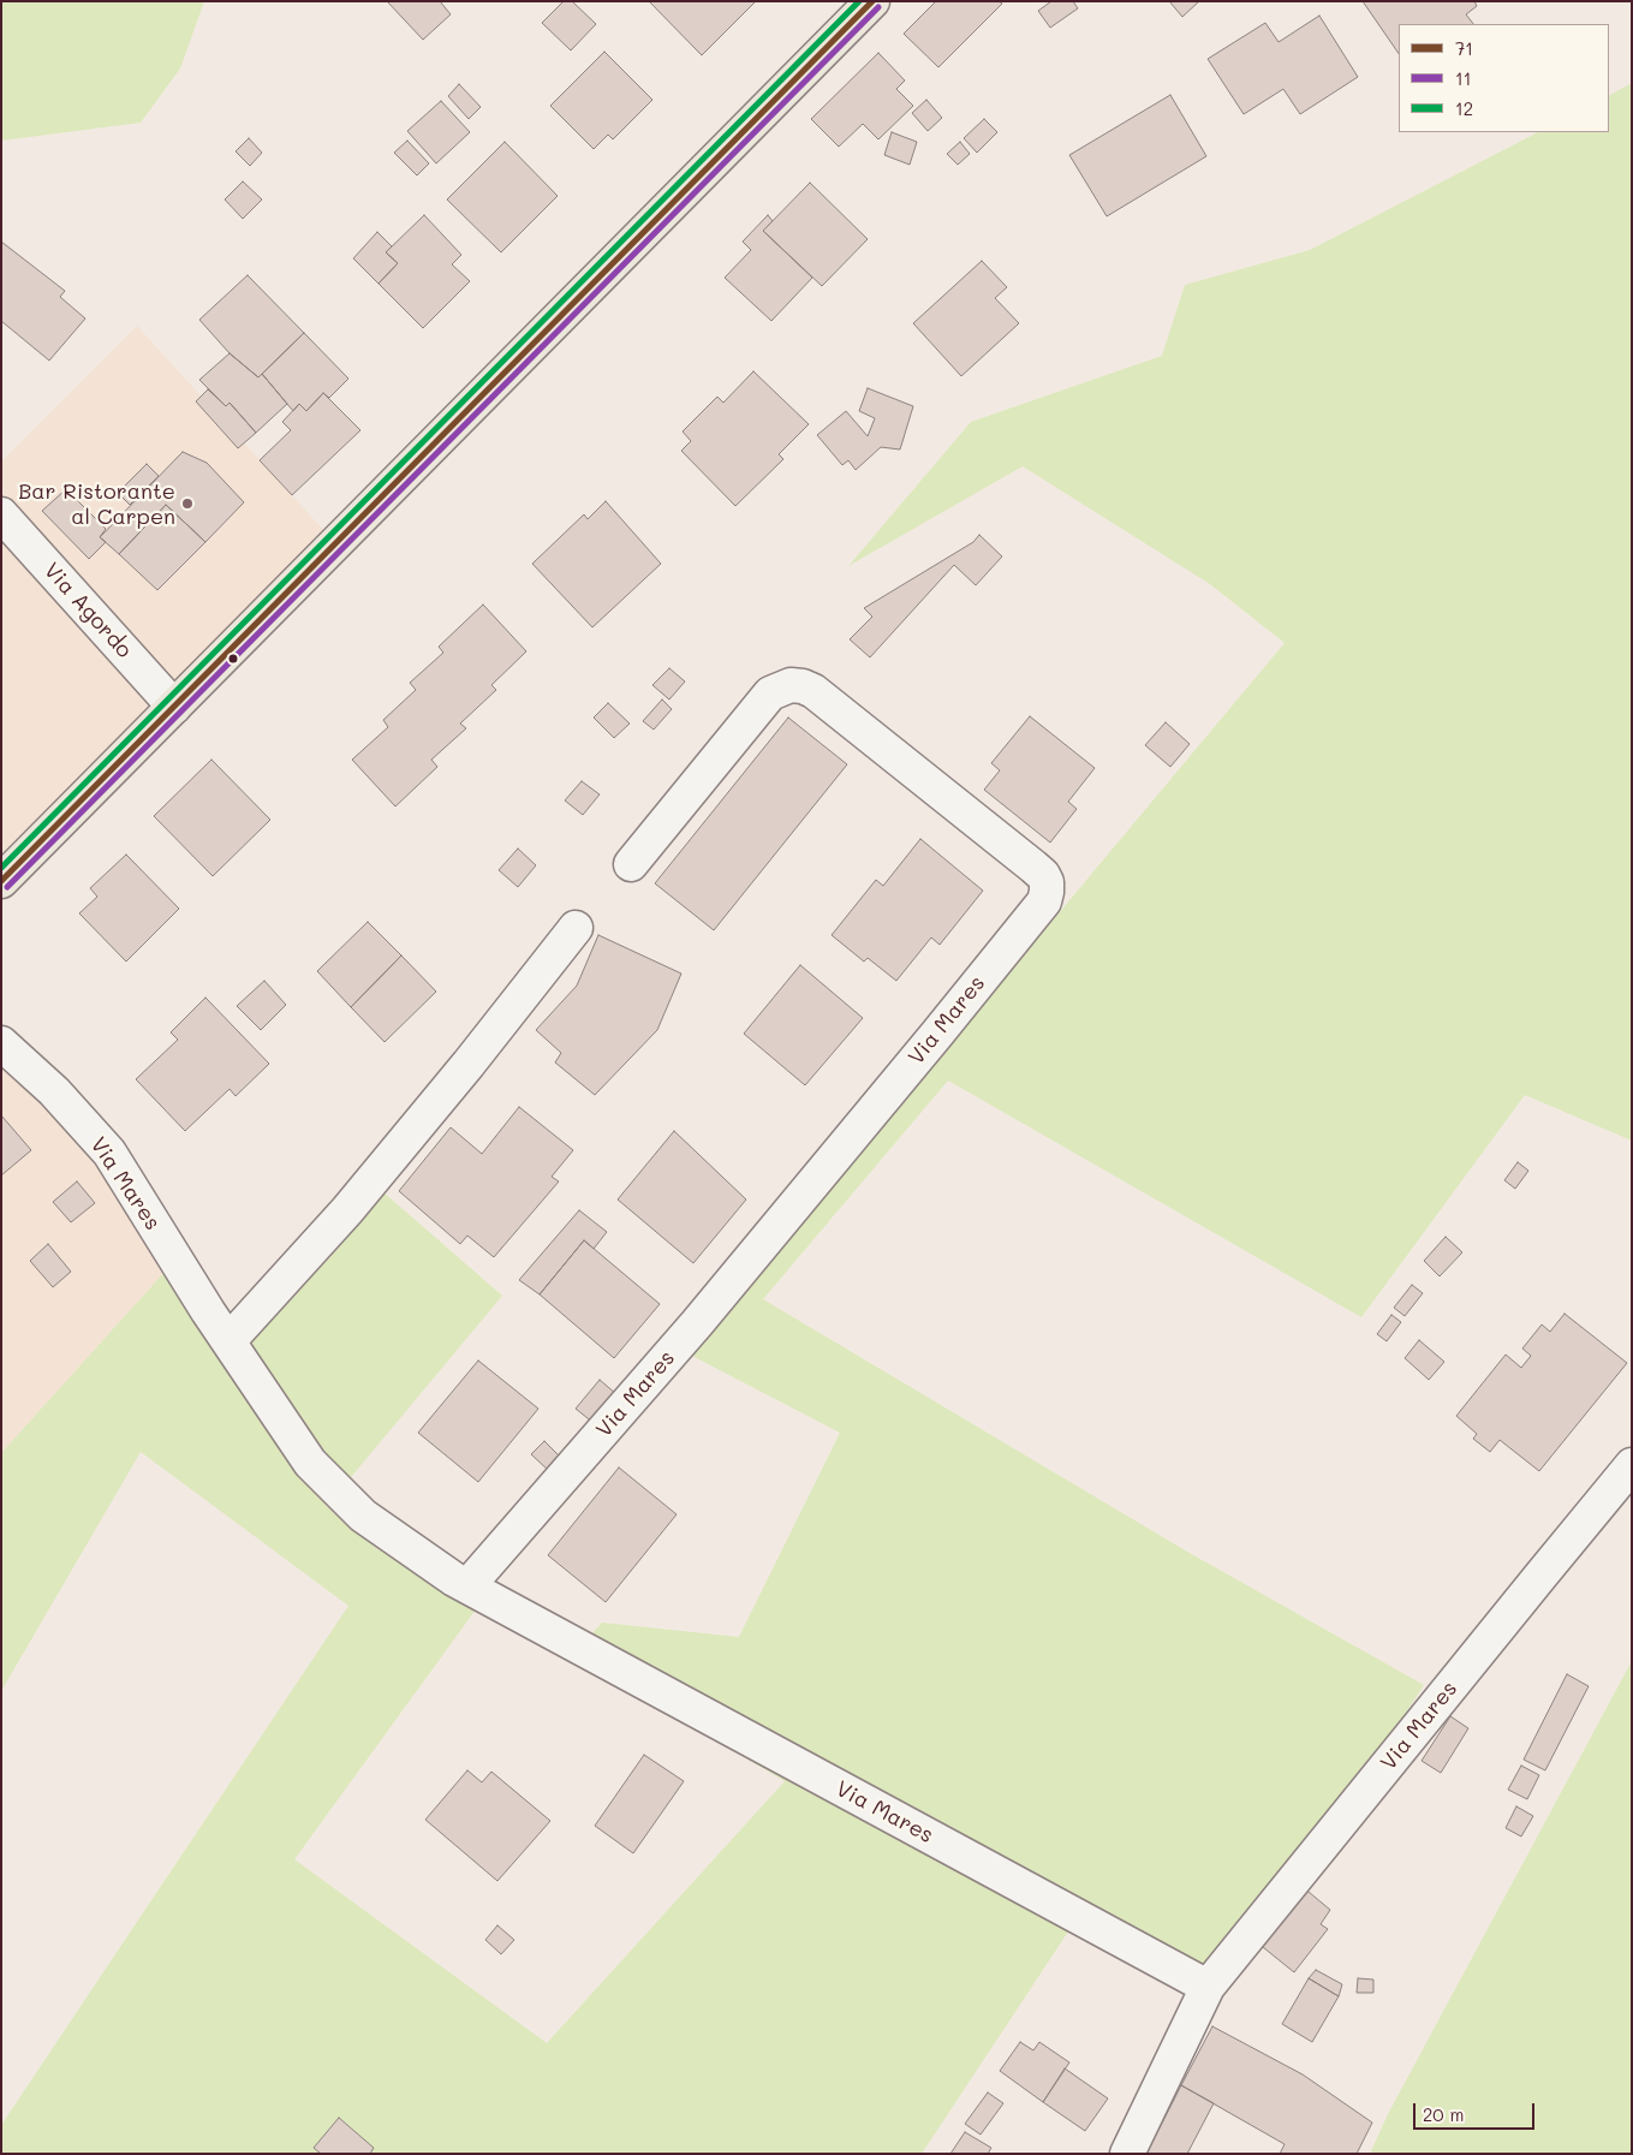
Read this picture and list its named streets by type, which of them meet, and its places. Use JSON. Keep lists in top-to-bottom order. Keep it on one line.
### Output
{"streets":{"street":["Via Agordo","Via Mares"]},"places":["Bar Ristorante al Carpen"],"lines":["transit line 71","transit line 12","transit line 11"],"legend":["71","11","12"],"scale_bar":"20 m"}
